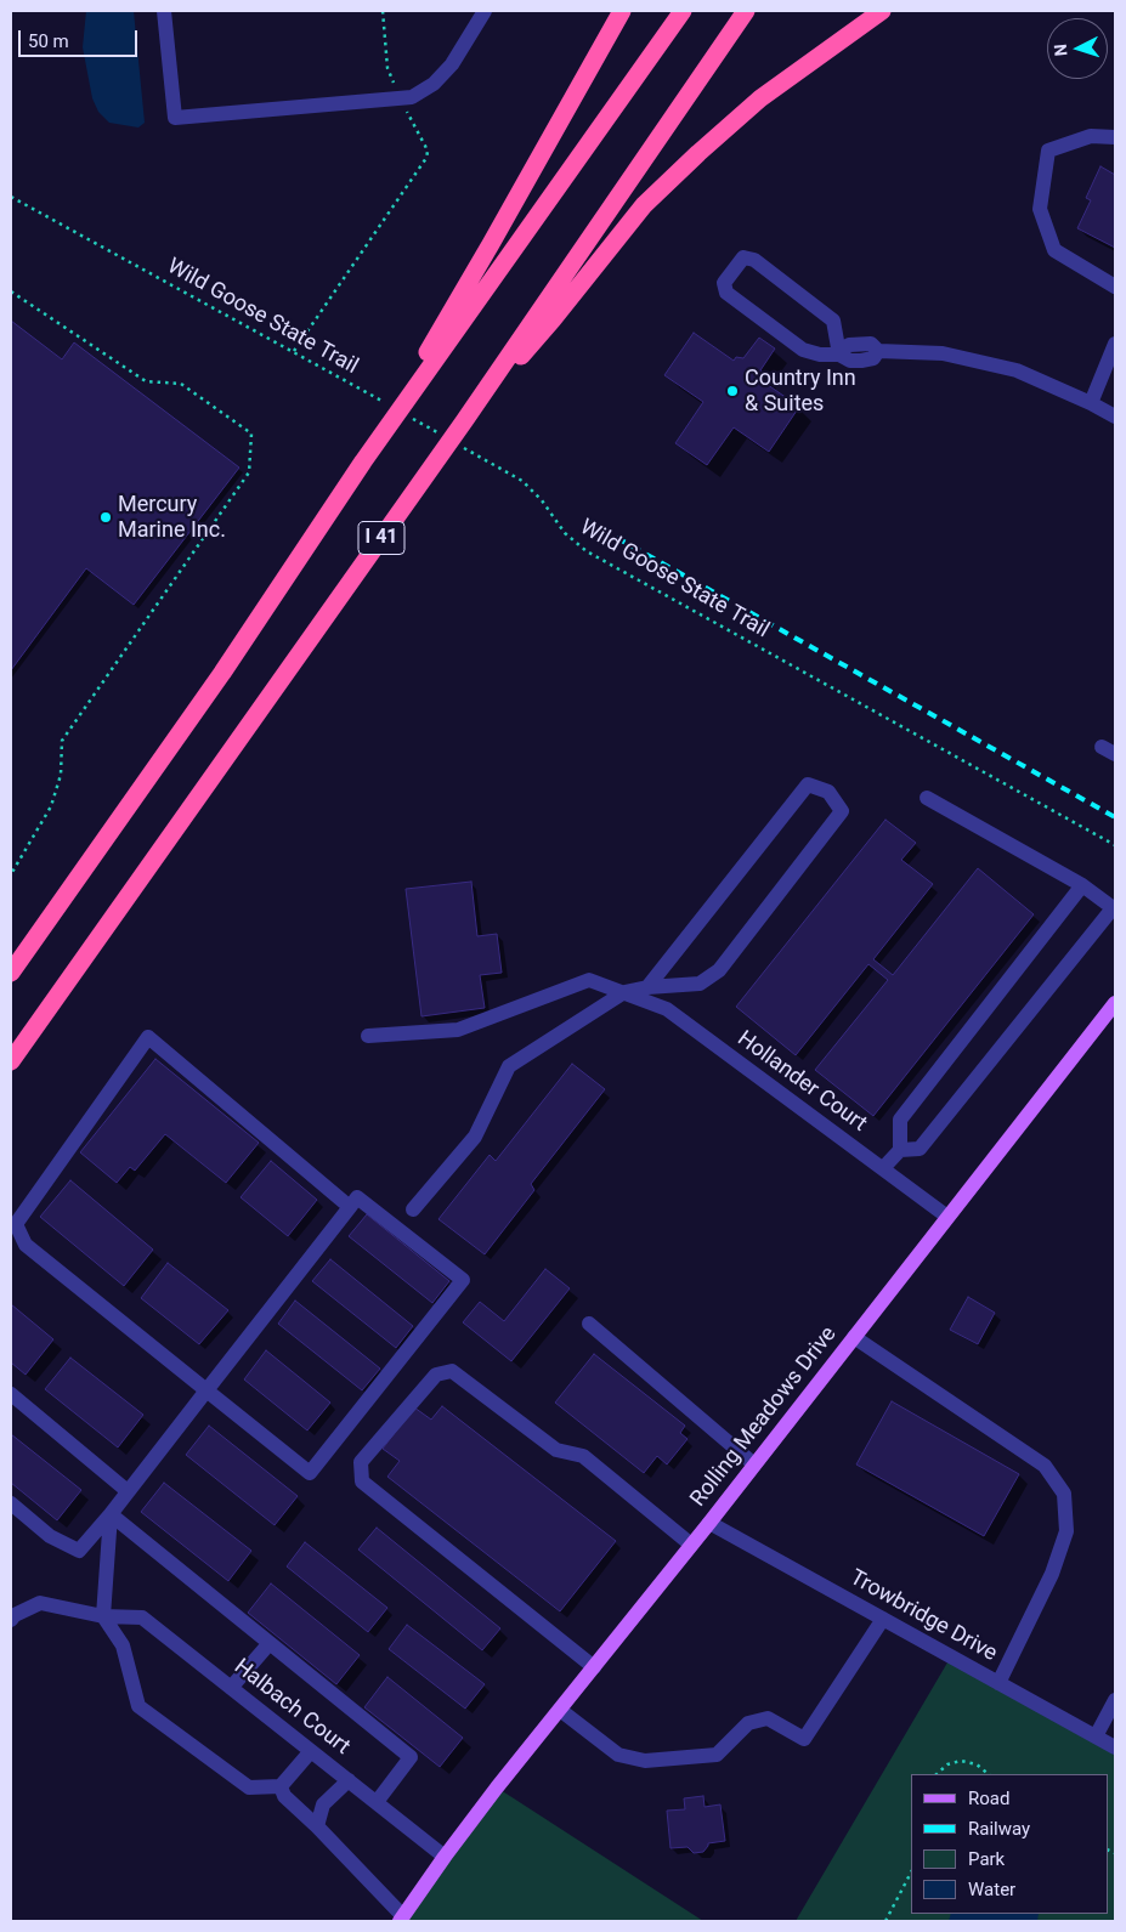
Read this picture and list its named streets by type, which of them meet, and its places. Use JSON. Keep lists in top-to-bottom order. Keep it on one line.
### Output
{"streets":{"highway":["I 41"],"main road":["Rolling Meadows Drive"],"street":["Hollander Court","Trowbridge Drive","Halbach Court"],"path":["Wild Goose State Trail"]},"crossings":[["Hollander Court","Rolling Meadows Drive"],["Rolling Meadows Drive","Trowbridge Drive"],["Rolling Meadows Drive","Halbach Court"]],"places":["Country Inn & Suites","Mercury Marine Inc."],"legend":["Road","Railway","Park","Water"],"scale_bar":"50 m","north":"left"}
